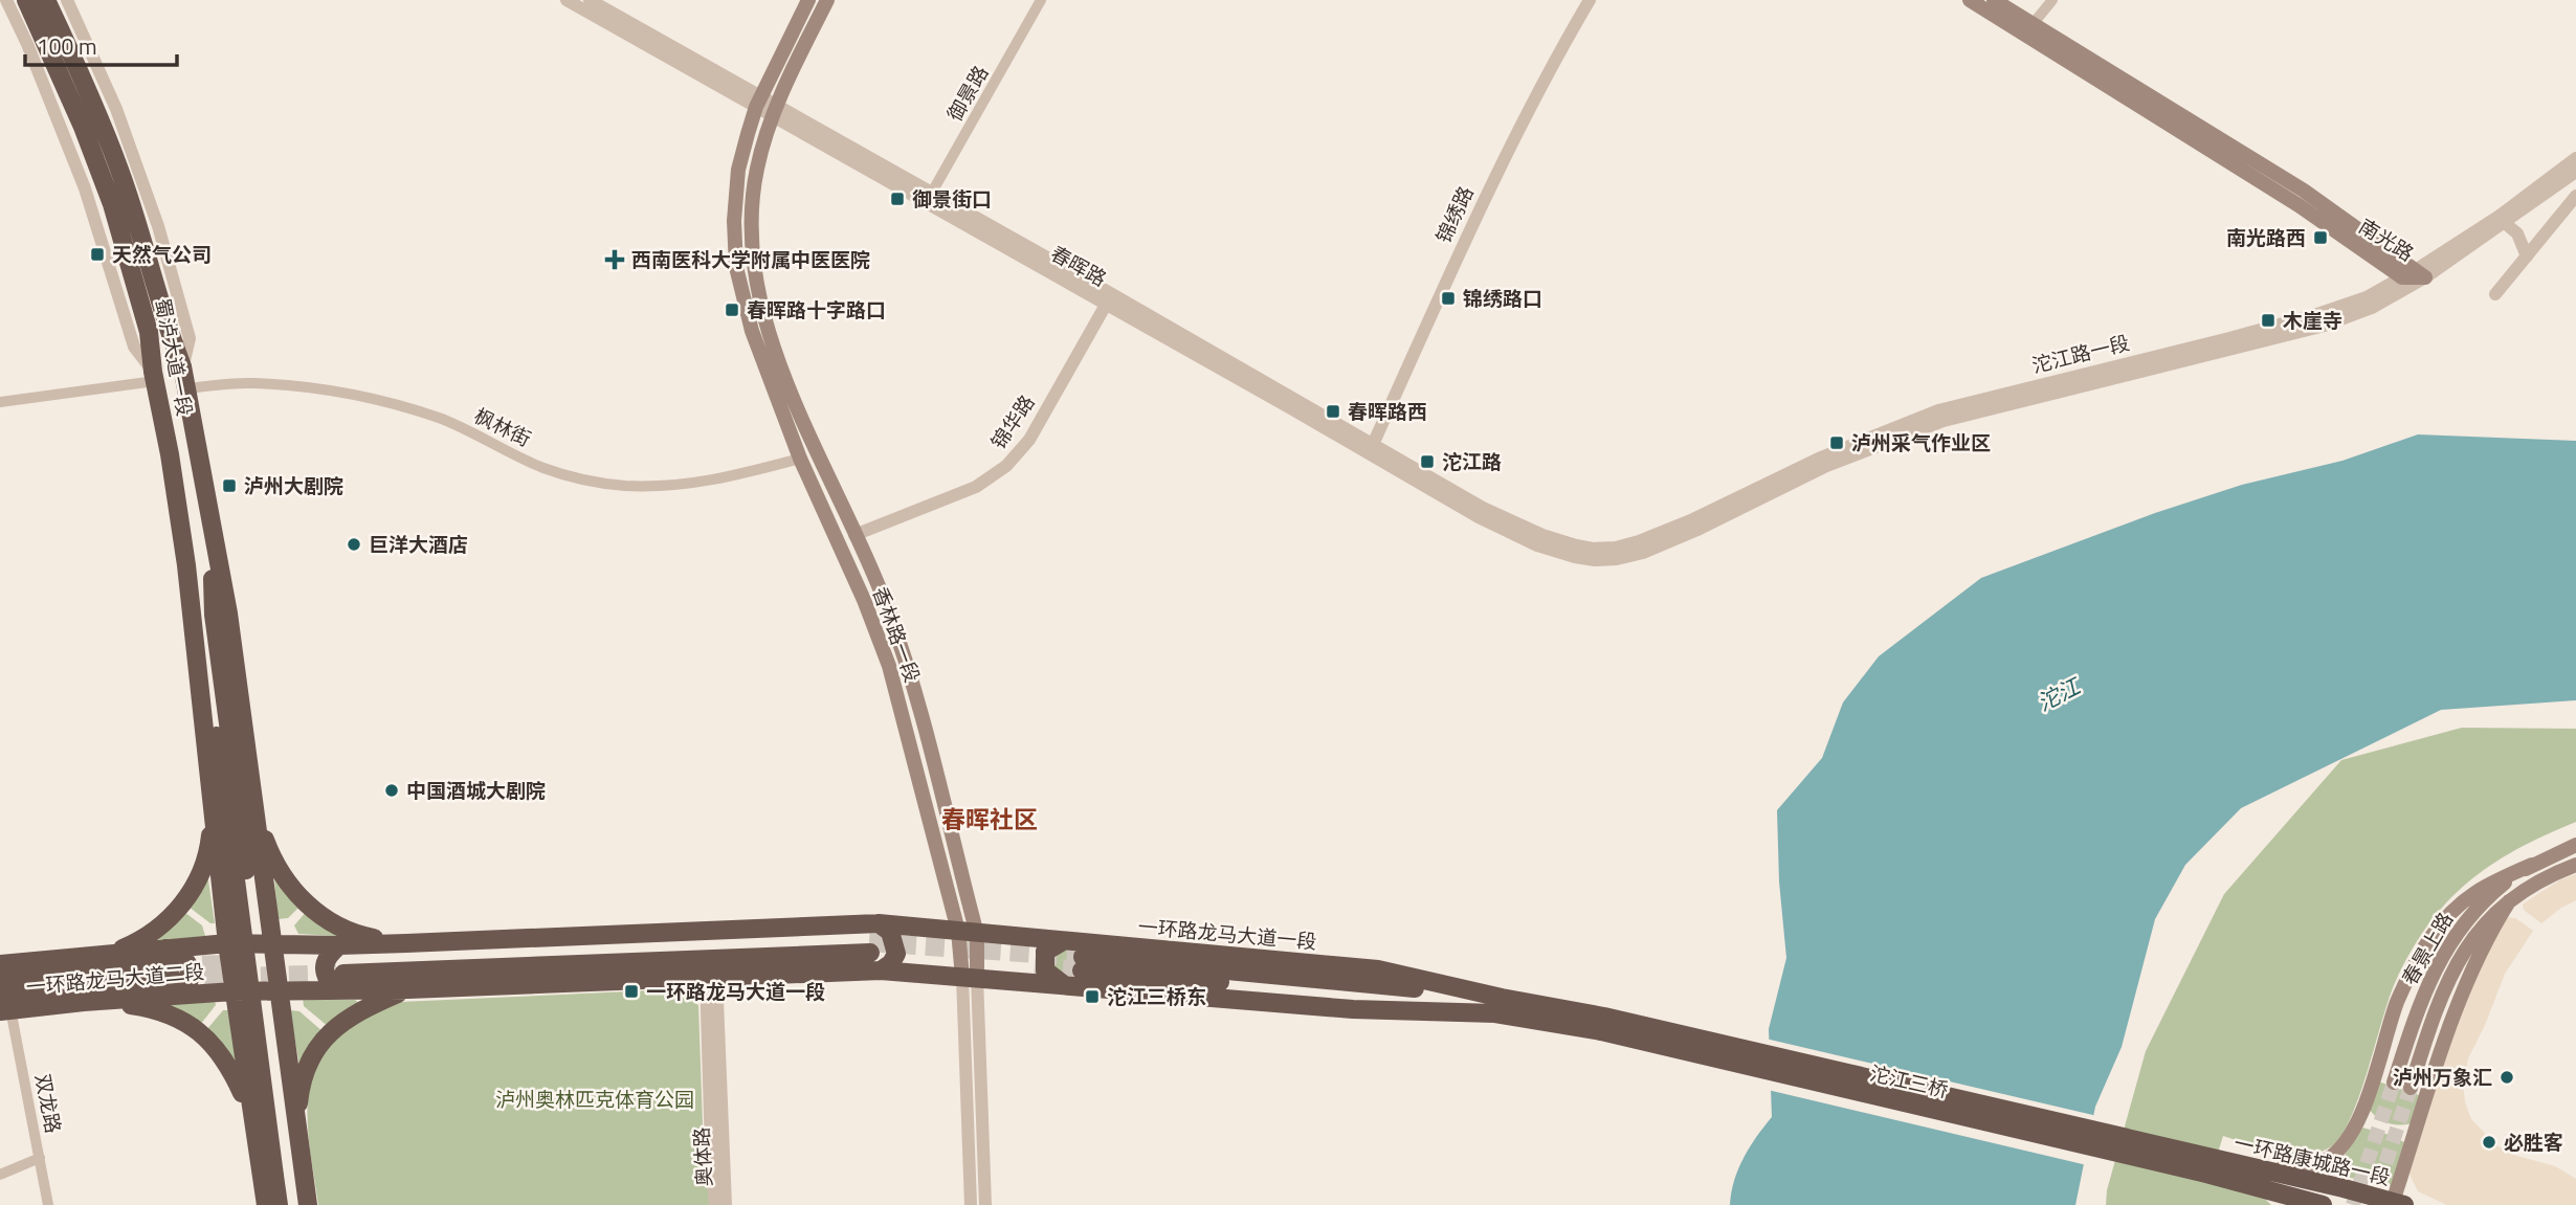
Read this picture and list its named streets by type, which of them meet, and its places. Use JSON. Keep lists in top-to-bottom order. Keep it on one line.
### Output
{"streets":{"highway":["蜀泸大道一段","一环路龙马大道一段","一环路龙马大道二段","沱江三桥","一环路康城路一段"],"main road":["南光路","香林路一段","春景上路"],"street":["御景路","锦绣路","春晖路","沱江路一段","锦华路","枫林街","双龙路","奥体路"]},"crossings":[["御景路","春晖路"],["锦绣路","春晖路"],["南光路","沱江路一段"],["春晖路","沱江路一段"],["春晖路","锦华路"],["春晖路","香林路一段"],["蜀泸大道一段","枫林街"],["锦华路","香林路一段"],["枫林街","香林路一段"],["香林路一段","一环路龙马大道一段"],["一环路龙马大道一段","一环路龙马大道二段"],["一环路龙马大道一段","沱江三桥"],["一环路龙马大道一段","奥体路"],["一环路龙马大道二段","双龙路"],["沱江三桥","一环路康城路一段"]],"districts":["春晖社区"],"water":["沱江"],"parks":["泸州奥林匹克体育公园"],"places":{"transit":["御景街口","南光路西","天然气公司","锦绣路口","春晖路十字路口","木崖寺","春晖路西","泸州采气作业区","沱江路","泸州大剧院","一环路龙马大道一段","沱江三桥东"],"health":["西南医科大学附属中医医院"],"other":["巨洋大酒店","中国酒城大剧院","泸州万象汇","必胜客"]},"scale_bar":"100 m"}
